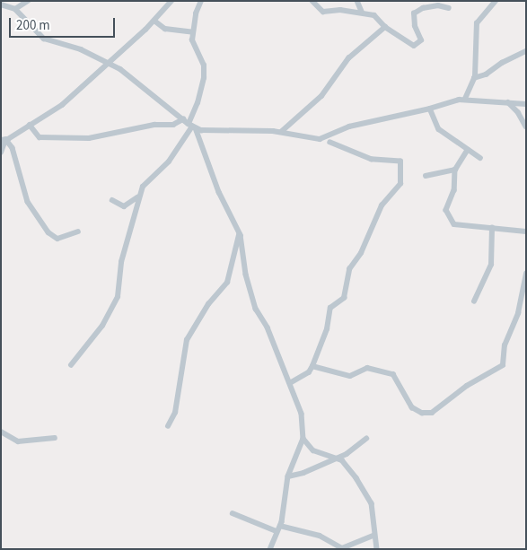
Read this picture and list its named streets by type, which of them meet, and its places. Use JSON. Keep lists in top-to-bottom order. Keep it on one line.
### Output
{"scale_bar":"200 m"}
